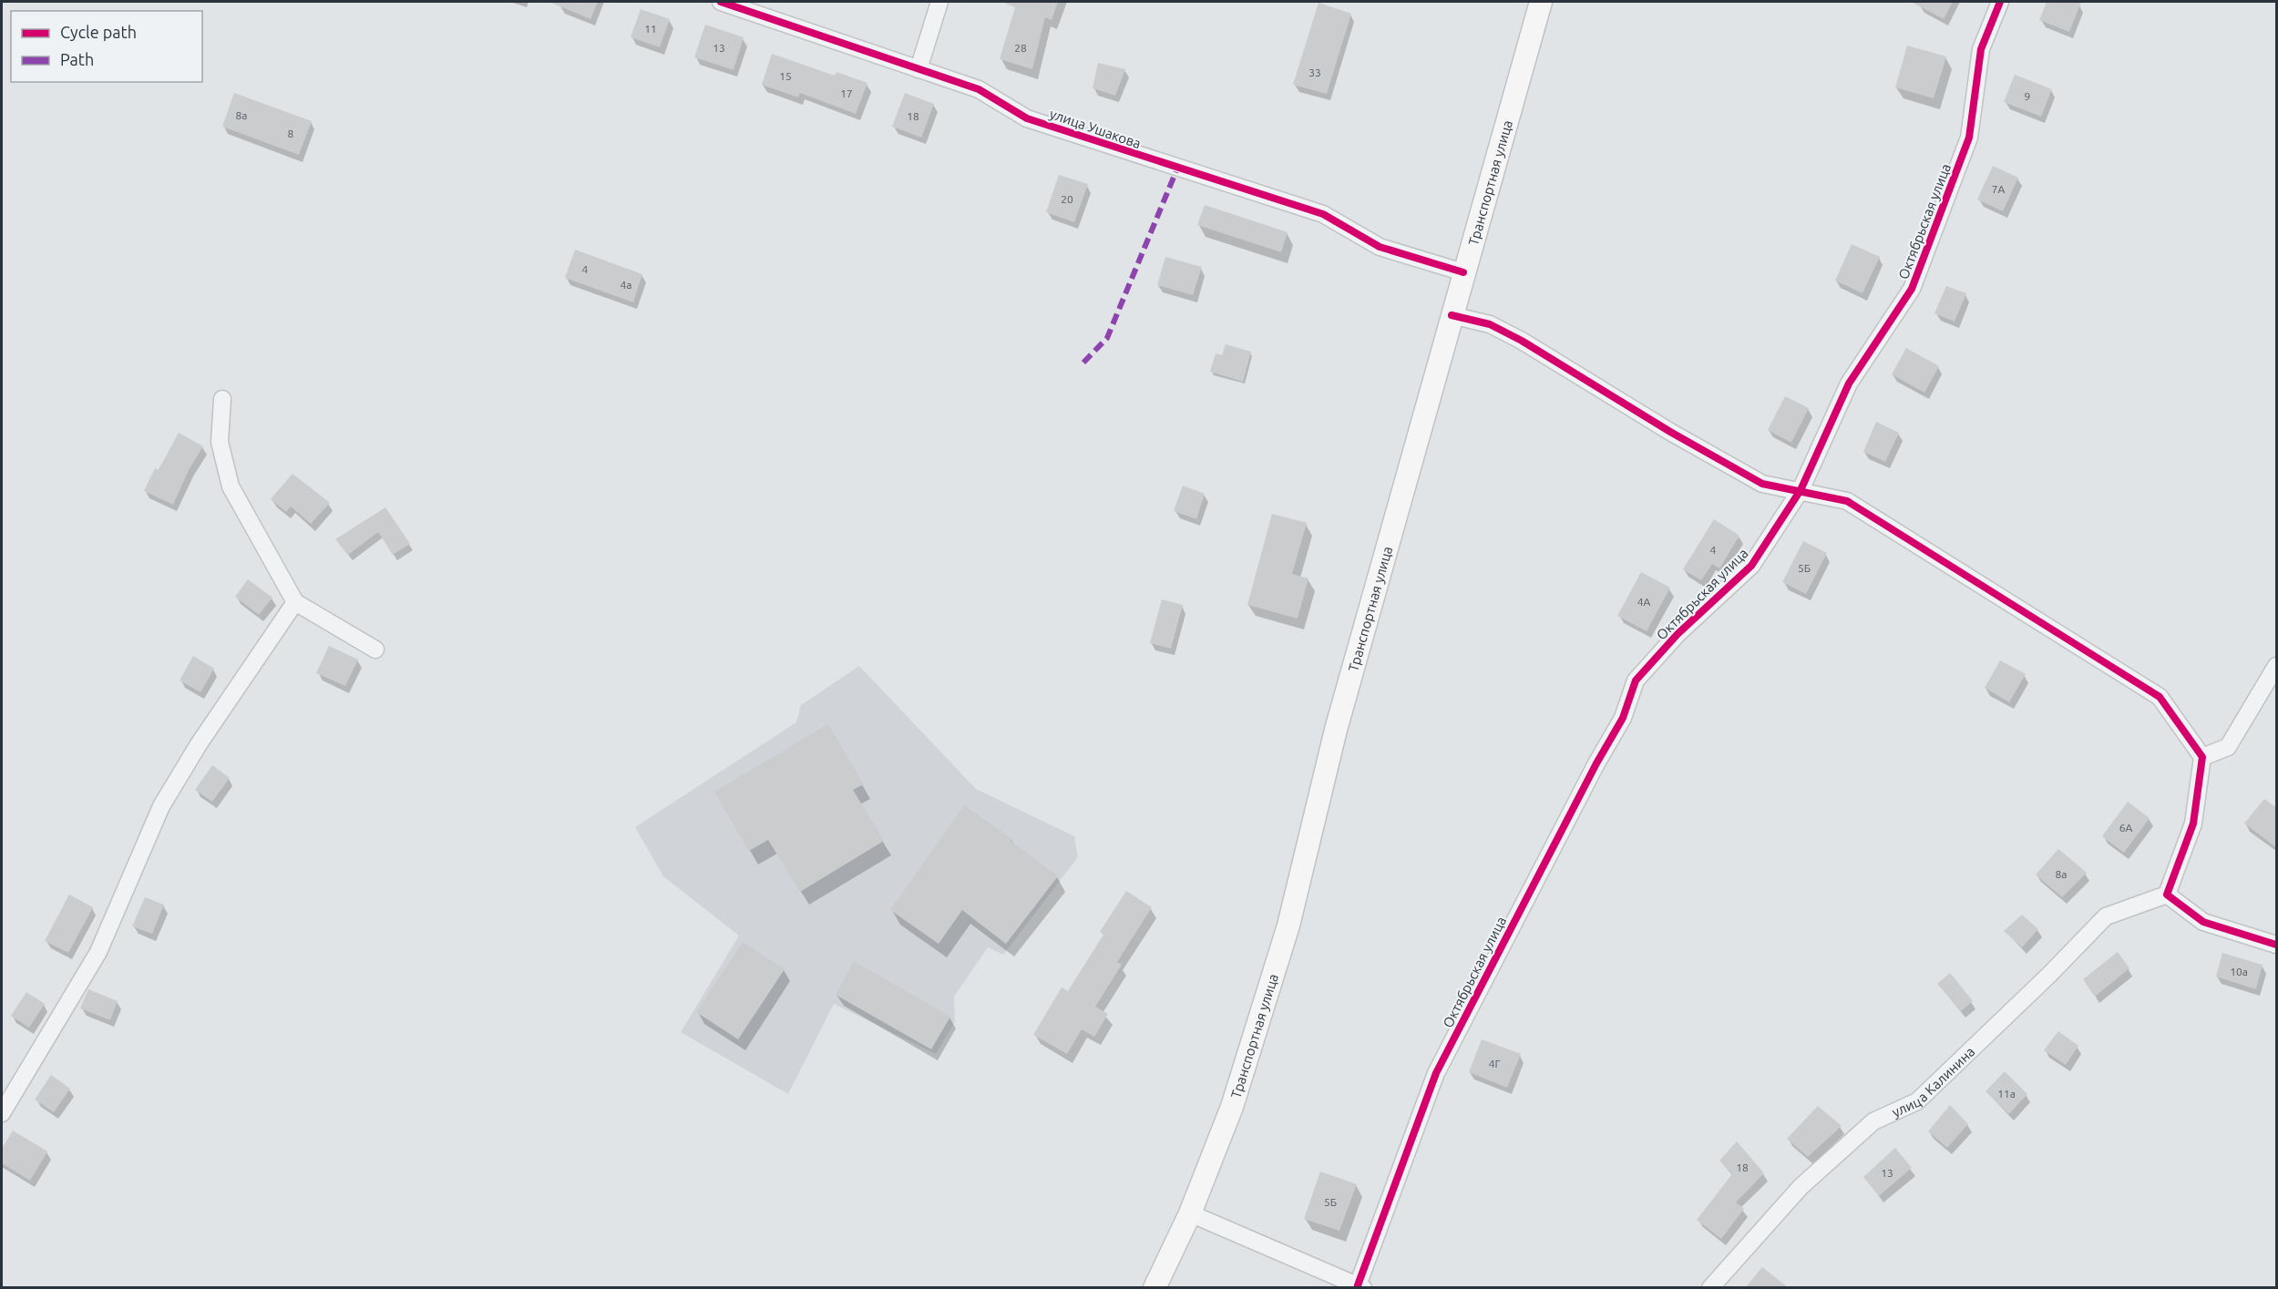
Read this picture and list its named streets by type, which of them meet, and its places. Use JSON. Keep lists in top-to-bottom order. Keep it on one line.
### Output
{"streets":{"main road":["Транспортная улица"],"street":["улица Ушакова","Октябрьская улица","улица Калинина"]},"crossings":[["улица Ушакова","Транспортная улица"]],"house_numbers":["11","13","28","33","15","17","9","8а","18","8","7А","20","4","4а","4","5Б","4А","6А","8а","10а","4Г","11а","18","13","5Б"],"legend":["Cycle path","Path"]}
